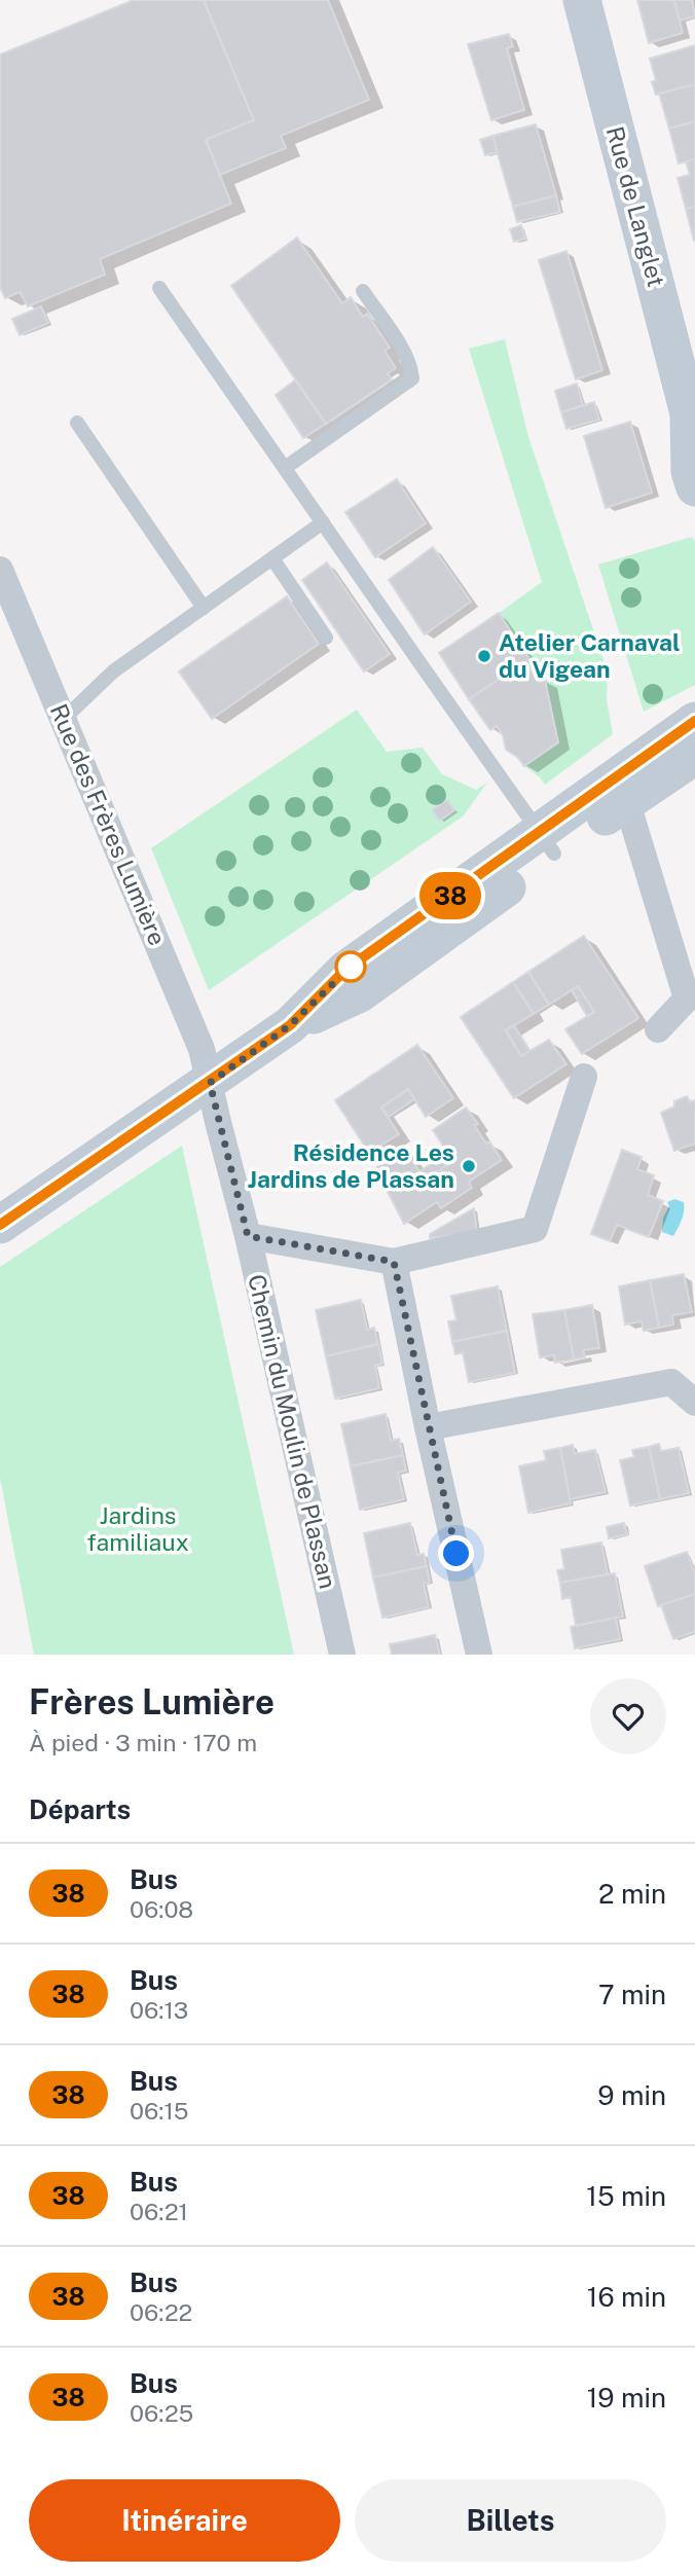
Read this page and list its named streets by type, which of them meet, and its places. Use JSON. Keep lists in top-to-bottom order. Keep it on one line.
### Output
{"streets":{"main road":["Rue de Langlet"],"street":["Rue des Frères Lumière","Chemin du Moulin de Plassan"]},"crossings":[["Rue des Frères Lumière","Chemin du Moulin de Plassan"]],"parks":["Jardins familiaux"],"places":["Atelier Carnaval du Vigean","Résidence Les Jardins de Plassan"],"lines":["bus line 38"],"page":{"on_map":"38","heading":[["Frères Lumière","À pied · 3 min · 170 m"],"Départs"],"list":[{"mark":"38","name":"Bus","note":"06:08","value":"2 min"},{"mark":"38","name":"Bus","note":"06:13","value":"7 min"},{"mark":"38","name":"Bus","note":"06:15","value":"9 min"},{"mark":"38","name":"Bus","note":"06:21","value":"15 min"},{"mark":"38","name":"Bus","note":"06:22","value":"16 min"},{"mark":"38","name":"Bus","note":"06:25","value":"19 min"}],"buttons":["Itinéraire","Billets"]}}
